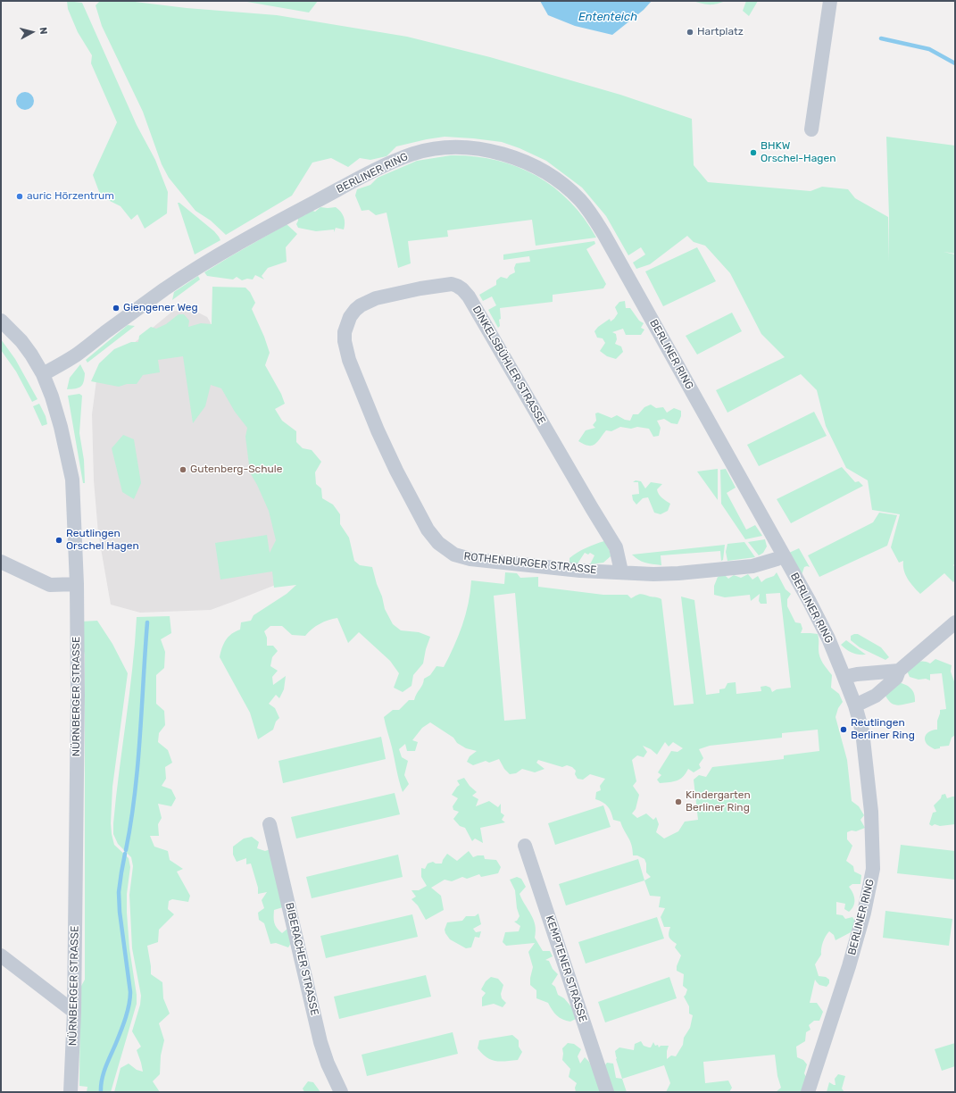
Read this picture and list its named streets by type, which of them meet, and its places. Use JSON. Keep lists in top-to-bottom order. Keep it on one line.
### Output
{"streets":{"street":["BERLINER RING","DINKELSBÜHLER STRASSE","ROTHENBURGER STRASSE","NÜRNBERGER STRASSE","BIBERACHER STRASSE","KEMPTENER STRASSE"]},"crossings":[["BERLINER RING","ROTHENBURGER STRASSE"],["BERLINER RING","NÜRNBERGER STRASSE"],["DINKELSBÜHLER STRASSE","ROTHENBURGER STRASSE"]],"water":["Ententeich"],"places":["Hartplatz","BHKW Orschel-Hagen","auric Hörzentrum","Giengener Weg","Gutenberg-Schule","Reutlingen Orschel Hagen","Reutlingen Berliner Ring","Kindergarten Berliner Ring"],"north":"right"}
